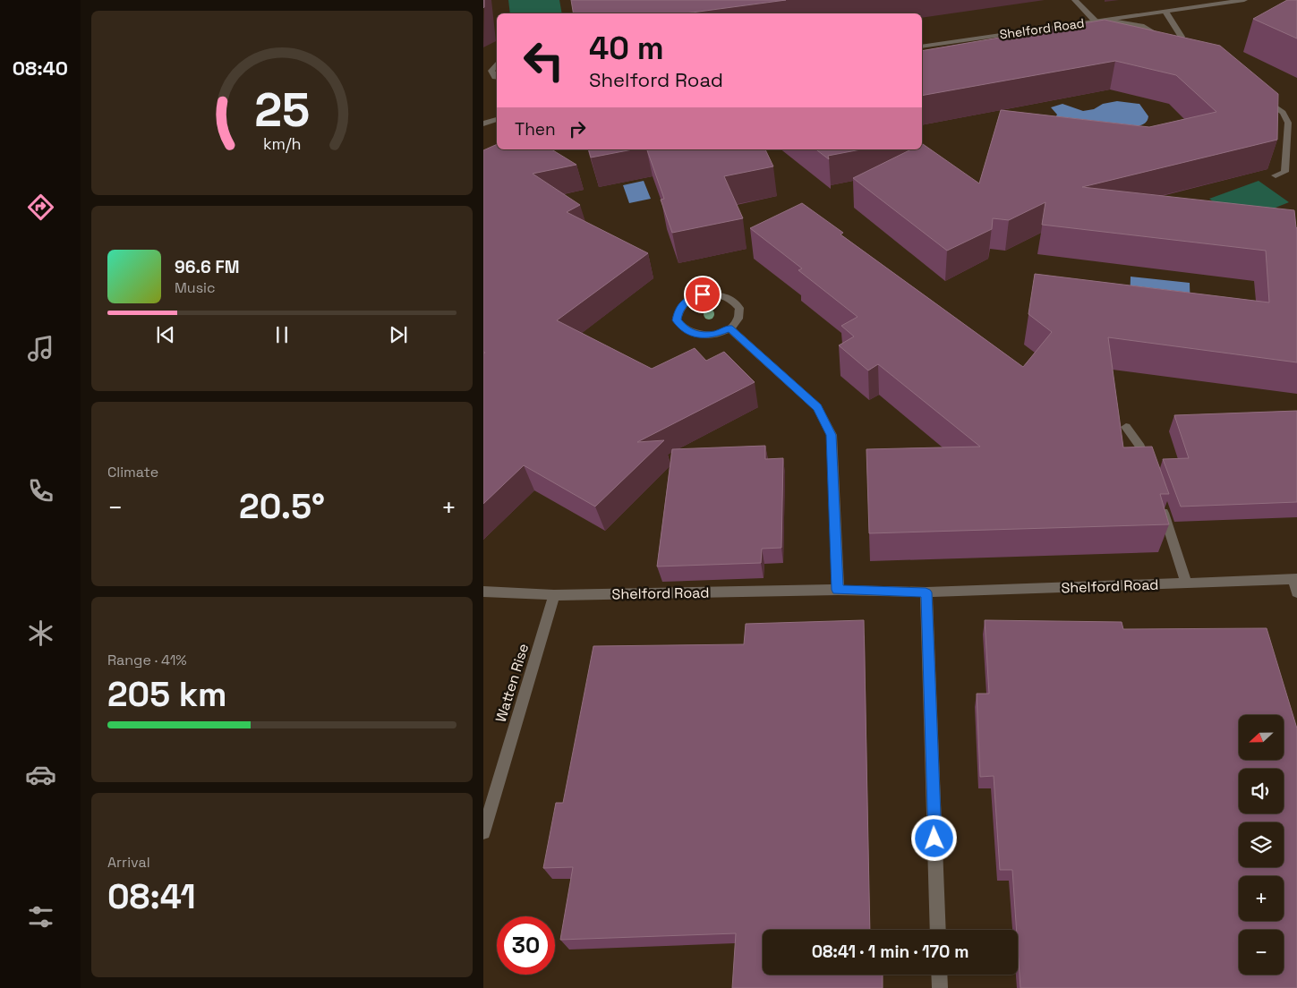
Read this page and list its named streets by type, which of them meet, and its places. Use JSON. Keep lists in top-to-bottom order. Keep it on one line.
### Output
{"streets":{"street":["Shelford Road","Watten Rise"]},"crossings":[["Shelford Road","Watten Rise"]],"north":"left","page":{"tabs":"08:40","turn":["40 m","Shelford Road"],"then":"Then","song":["96.6 FM","Music"],"tile":["Climate",["Range · 41%","205 km"],["Arrival","08:41"]],"heat":["−","20.5°","+"],"map_buttons":["+","−"],"limit":"30","trip":"08:41 · 1 min · 170 m","gauge":["25","km/h"]}}
